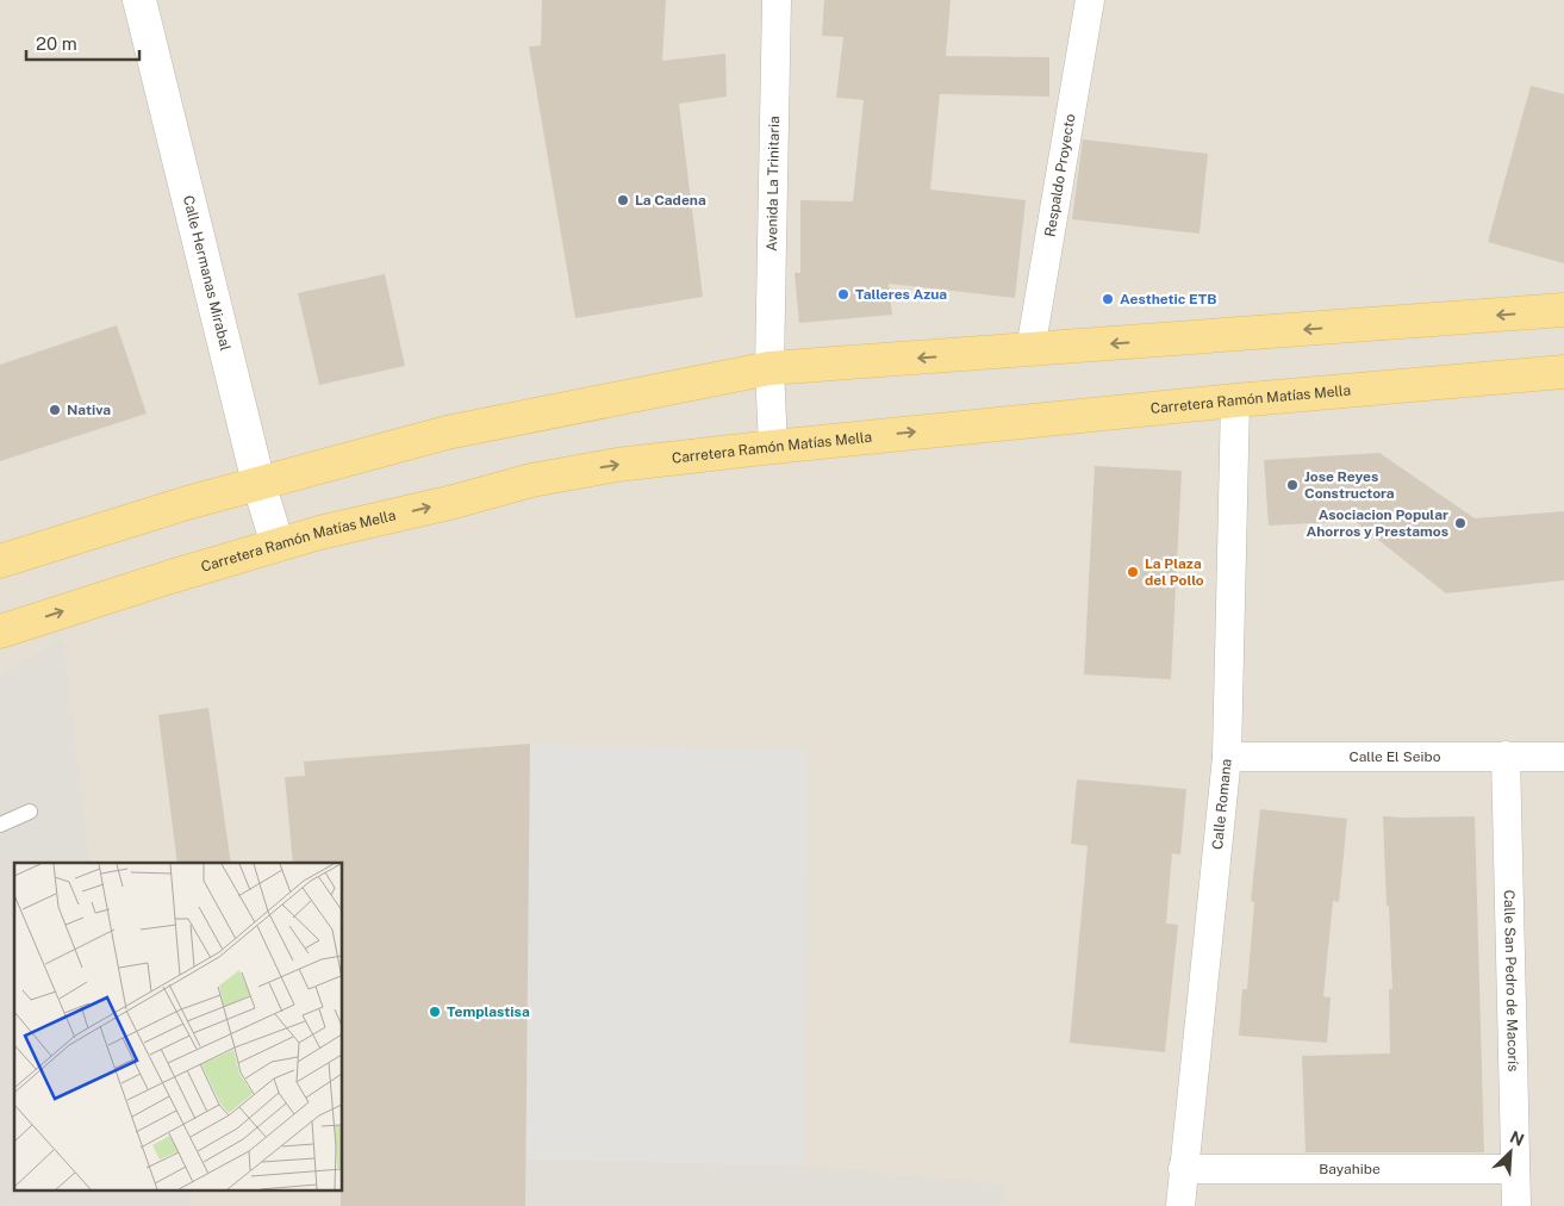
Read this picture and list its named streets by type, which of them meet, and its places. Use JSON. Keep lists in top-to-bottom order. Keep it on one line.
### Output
{"streets":{"main road":["Carretera Ramón Matías Mella"],"street":["Respaldo Proyecto","Avenida La Trinitaria","Calle Hermanas Mirabal","Calle El Seibo","Calle Romana","Calle San Pedro de Macorís","Bayahibe"]},"crossings":[["Avenida La Trinitaria","Carretera Ramón Matías Mella"],["Calle Hermanas Mirabal","Carretera Ramón Matías Mella"],["Carretera Ramón Matías Mella","Calle Romana"],["Calle El Seibo","Calle Romana"],["Calle El Seibo","Calle San Pedro de Macorís"],["Calle Romana","Bayahibe"],["Calle San Pedro de Macorís","Bayahibe"]],"places":["La Cadena","Talleres Azua","Aesthetic ETB","Nativa","Jose Reyes Constructora","Asociacion Popular Ahorros y Prestamos","La Plaza del Pollo","Templastisa"],"scale_bar":"20 m","north":"top right"}
